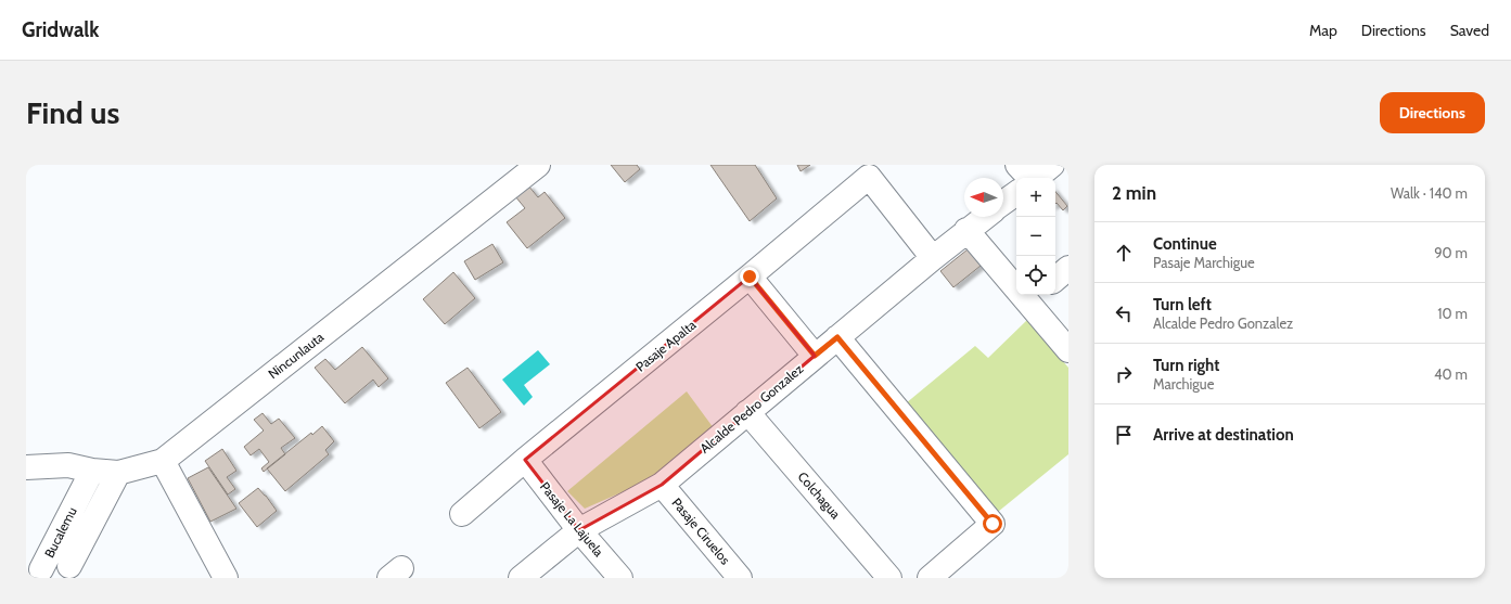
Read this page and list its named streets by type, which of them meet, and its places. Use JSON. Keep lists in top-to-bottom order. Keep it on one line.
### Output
{"streets":{"street":["Pasaje Apalta","Nincunlauta","Alcalde Pedro Gonzalez","Colchagua","Pasaje La Lajuela","Pasaje Ciruelos","Bucalemu"]},"crossings":[["Pasaje Apalta","Alcalde Pedro Gonzalez"],["Pasaje Apalta","Pasaje La Lajuela"],["Nincunlauta","Bucalemu"],["Alcalde Pedro Gonzalez","Colchagua"],["Alcalde Pedro Gonzalez","Pasaje La Lajuela"],["Alcalde Pedro Gonzalez","Pasaje Ciruelos"]],"north":"left","page":{"header":"Gridwalk","nav":["Map","Directions","Saved"],"buttons":"Directions","title":"Find us","heading":["2 min","Walk · 140 m"],"map_buttons":["+","−"],"list":[["Continue","Pasaje Marchigue","90 m"],["Turn left","Alcalde Pedro Gonzalez","10 m"],["Turn right","Marchigue","40 m"],"Arrive at destination"]}}
